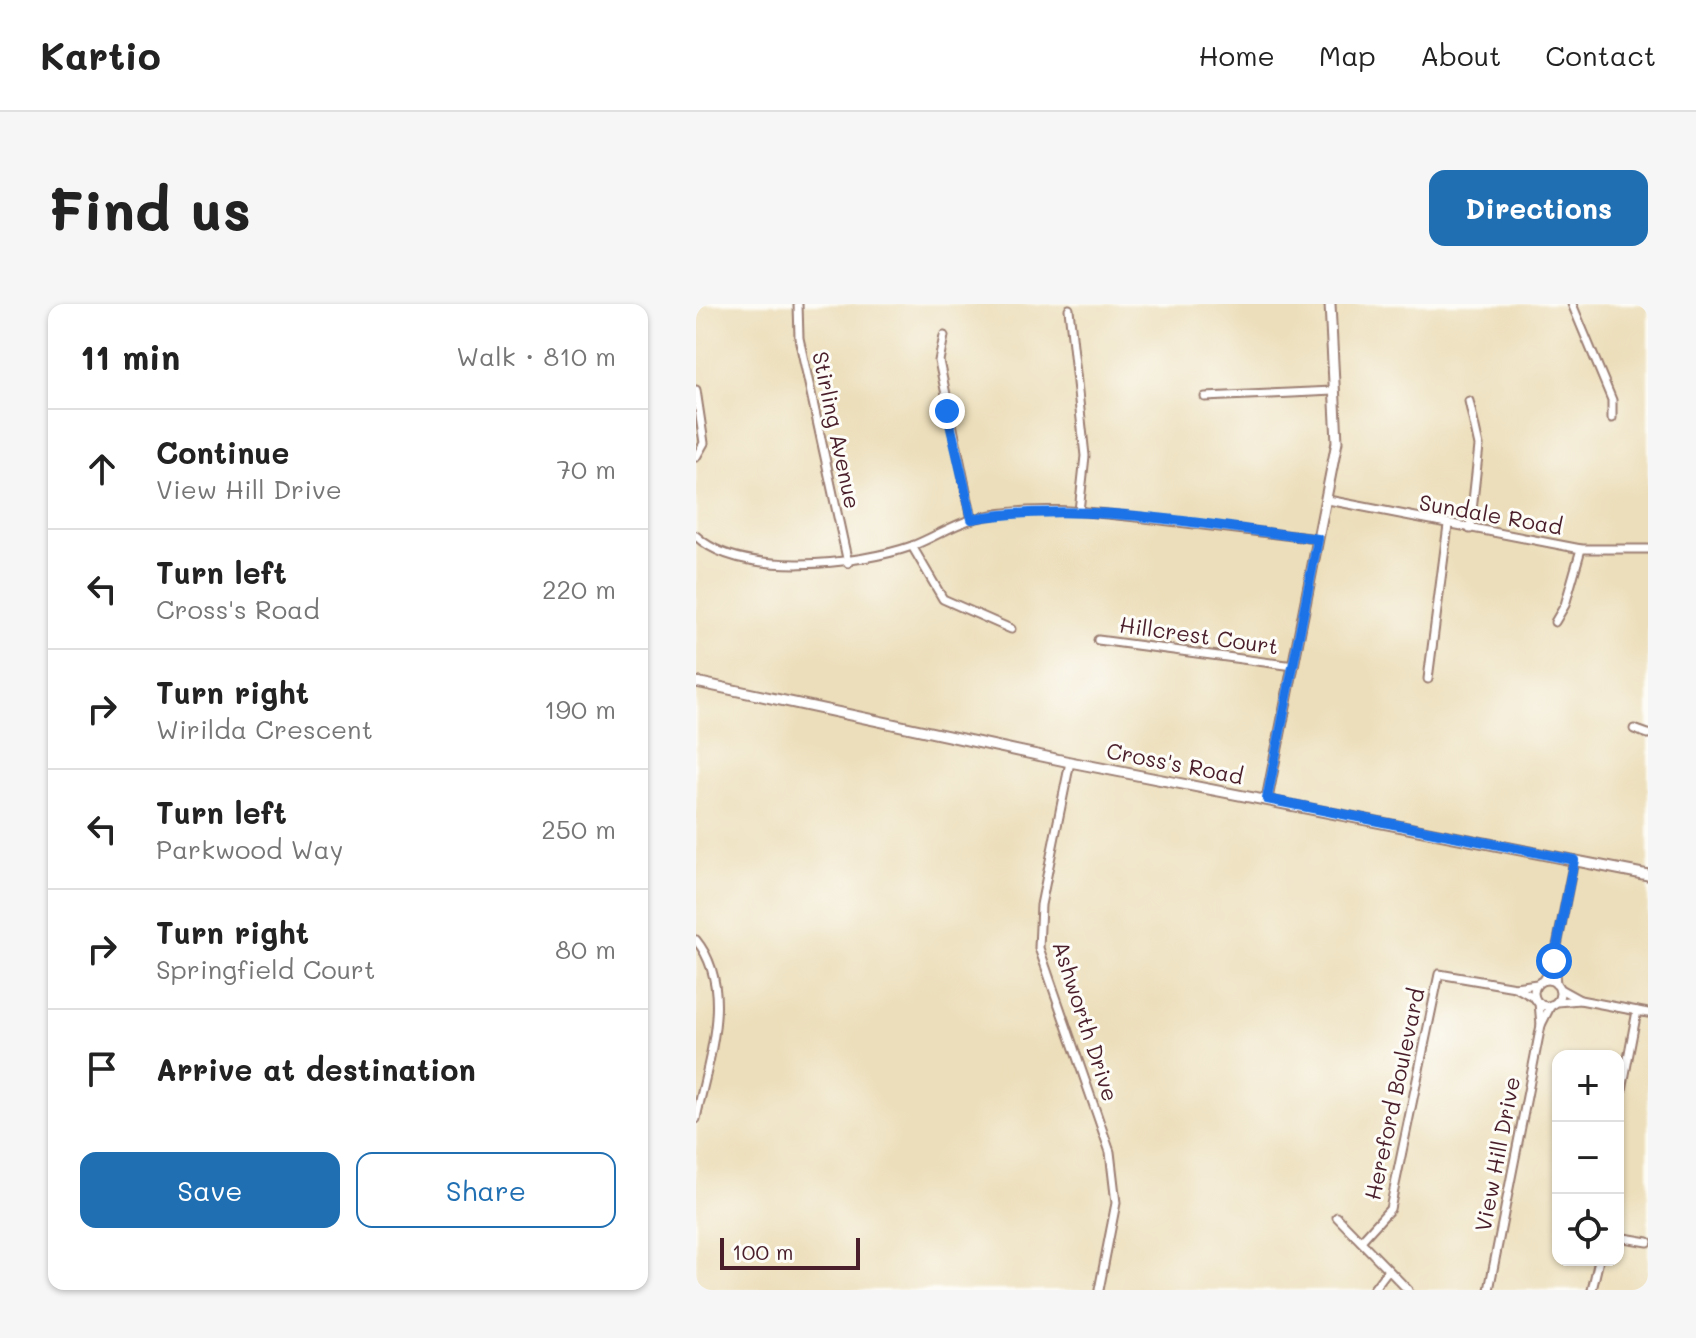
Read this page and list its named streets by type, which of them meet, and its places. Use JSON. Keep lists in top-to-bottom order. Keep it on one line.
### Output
{"streets":{"street":["Stirling Avenue","Sundale Road","Hillcrest Court","Cross's Road","Ashworth Drive","Hereford Boulevard","View Hill Drive"]},"crossings":[["Cross's Road","Ashworth Drive"],["Hereford Boulevard","View Hill Drive"]],"scale_bar":"100 m","page":{"header":"Kartio","nav":["Home","Map","About","Contact"],"buttons":["Directions",["Save","Share"]],"title":"Find us","heading":["11 min","Walk · 810 m"],"list":[["Continue","View Hill Drive","70 m"],["Turn left","Cross's Road","220 m"],["Turn right","Wirilda Crescent","190 m"],["Turn left","Parkwood Way","250 m"],["Turn right","Springfield Court","80 m"],"Arrive at destination"],"map_buttons":["+","−"],"scale":"100 m"}}
